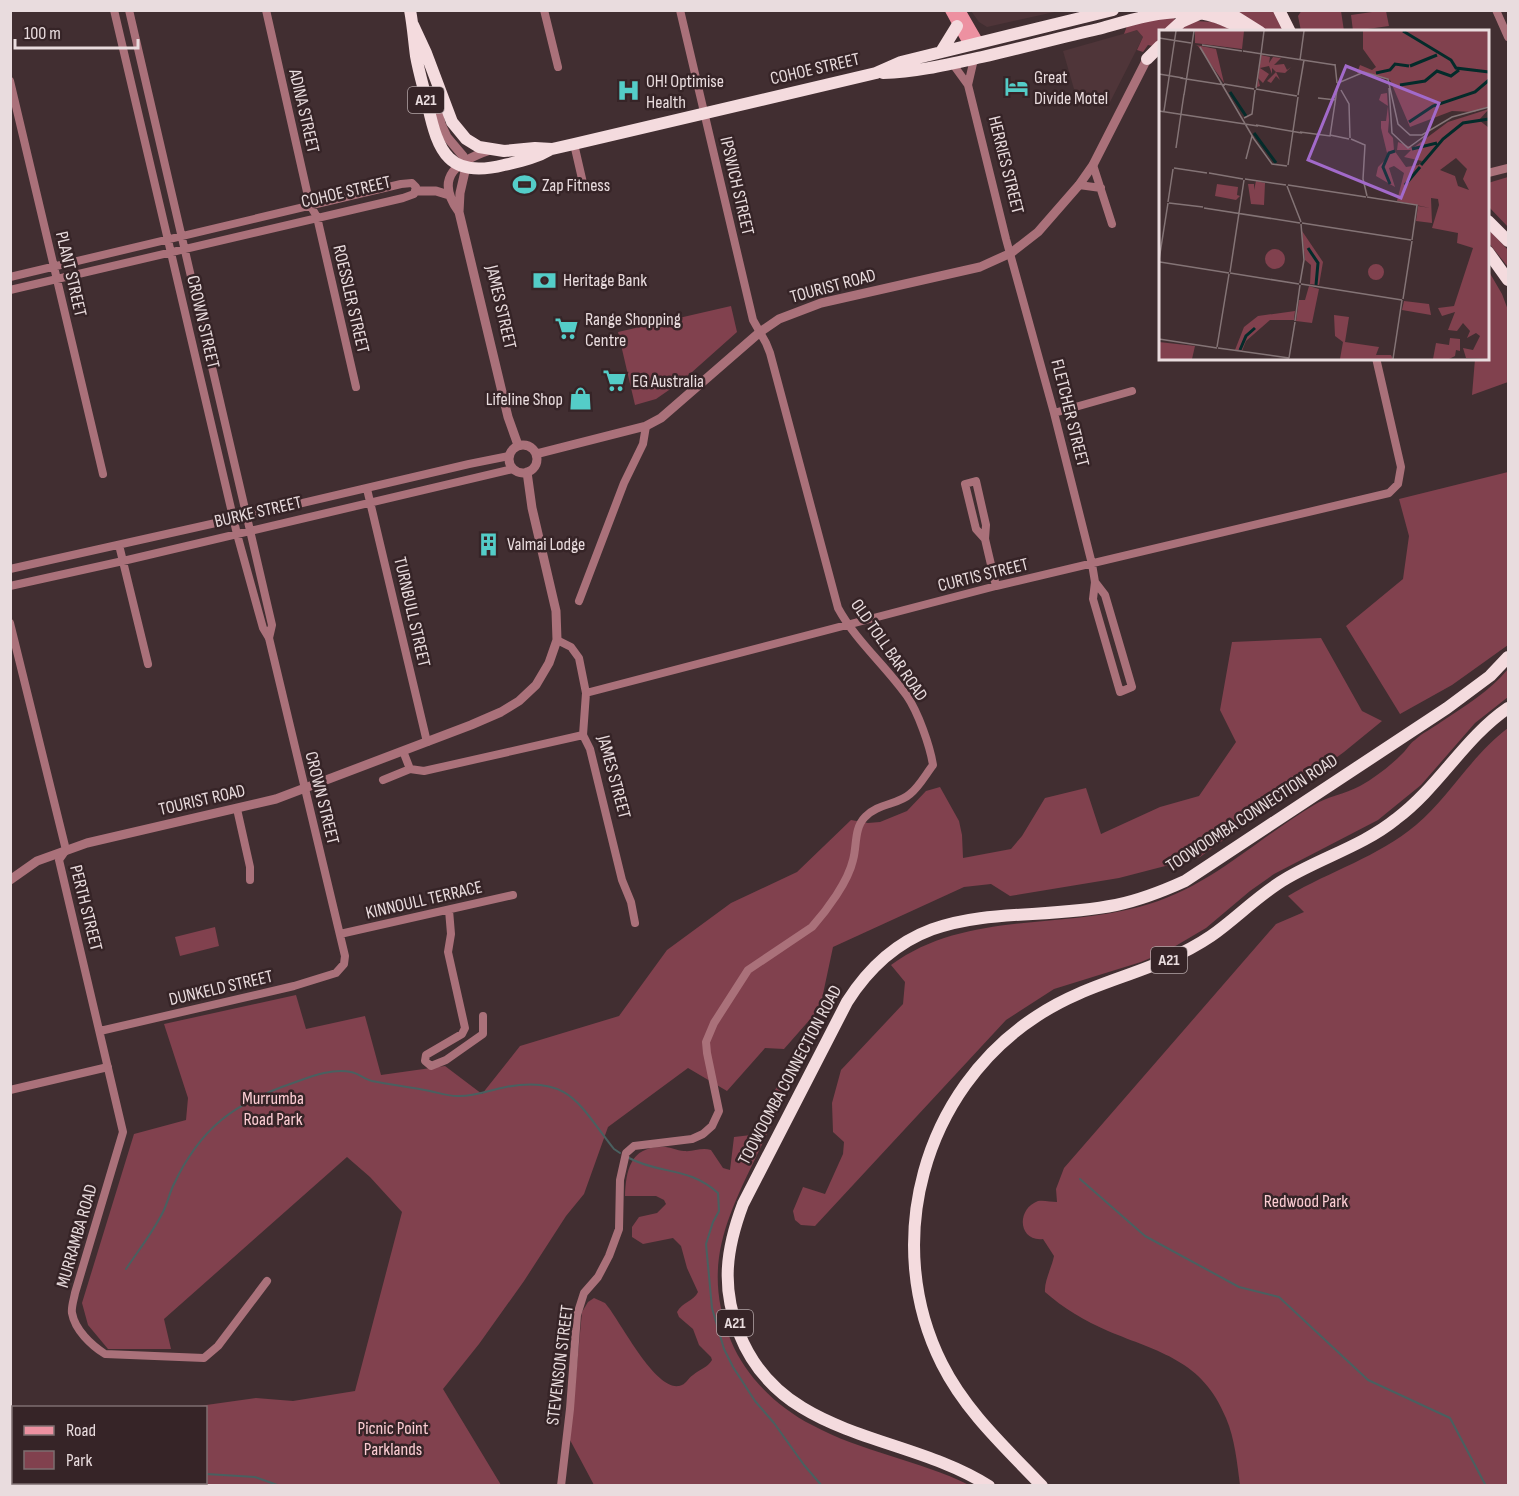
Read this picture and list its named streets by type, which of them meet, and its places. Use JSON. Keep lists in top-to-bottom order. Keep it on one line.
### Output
{"streets":{"highway":["COHOE STREET","A21","TOOWOOMBA CONNECTION ROAD"],"street":["ADINA STREET","HERRIES STREET","IPSWICH STREET","PLANT STREET","TOURIST ROAD","ROESSLER STREET","JAMES STREET","CROWN STREET","FLETCHER STREET","BURKE STREET","CURTIS STREET","TURNBULL STREET","OLD TOLL BAR ROAD","KINNOULL TERRACE","PERTH STREET","DUNKELD STREET","MURRAMBA ROAD","STEVENSON STREET"]},"crossings":[["COHOE STREET","A21"],["COHOE STREET","ADINA STREET"],["COHOE STREET","HERRIES STREET"],["COHOE STREET","IPSWICH STREET"],["COHOE STREET","PLANT STREET"],["COHOE STREET","ROESSLER STREET"],["COHOE STREET","JAMES STREET"],["COHOE STREET","CROWN STREET"],["A21","JAMES STREET"],["ADINA STREET","ROESSLER STREET"],["HERRIES STREET","TOURIST ROAD"],["HERRIES STREET","FLETCHER STREET"],["IPSWICH STREET","TOURIST ROAD"],["IPSWICH STREET","OLD TOLL BAR ROAD"],["TOURIST ROAD","JAMES STREET"],["TOURIST ROAD","CROWN STREET"],["TOURIST ROAD","FLETCHER STREET"],["TOURIST ROAD","TURNBULL STREET"],["TOURIST ROAD","OLD TOLL BAR ROAD"],["TOURIST ROAD","PERTH STREET"],["JAMES STREET","BURKE STREET"],["JAMES STREET","CURTIS STREET"],["CROWN STREET","BURKE STREET"],["CROWN STREET","KINNOULL TERRACE"],["CROWN STREET","DUNKELD STREET"],["FLETCHER STREET","CURTIS STREET"],["BURKE STREET","TURNBULL STREET"],["CURTIS STREET","OLD TOLL BAR ROAD"],["OLD TOLL BAR ROAD","STEVENSON STREET"],["PERTH STREET","DUNKELD STREET"],["PERTH STREET","MURRAMBA ROAD"]],"parks":["Murrumba Road Park","Redwood Park","Picnic Point Parklands"],"places":{"hotel":["Great Divide Motel"],"hospital":["OH! Optimise Health"],"sports":["Zap Fitness"],"bank":["Heritage Bank"],"supermarket":["Range Shopping Centre","EG Australia"],"shop":["Lifeline Shop"],"building":["Valmai Lodge"]},"legend":["Road","Park"],"scale_bar":"100 m"}
